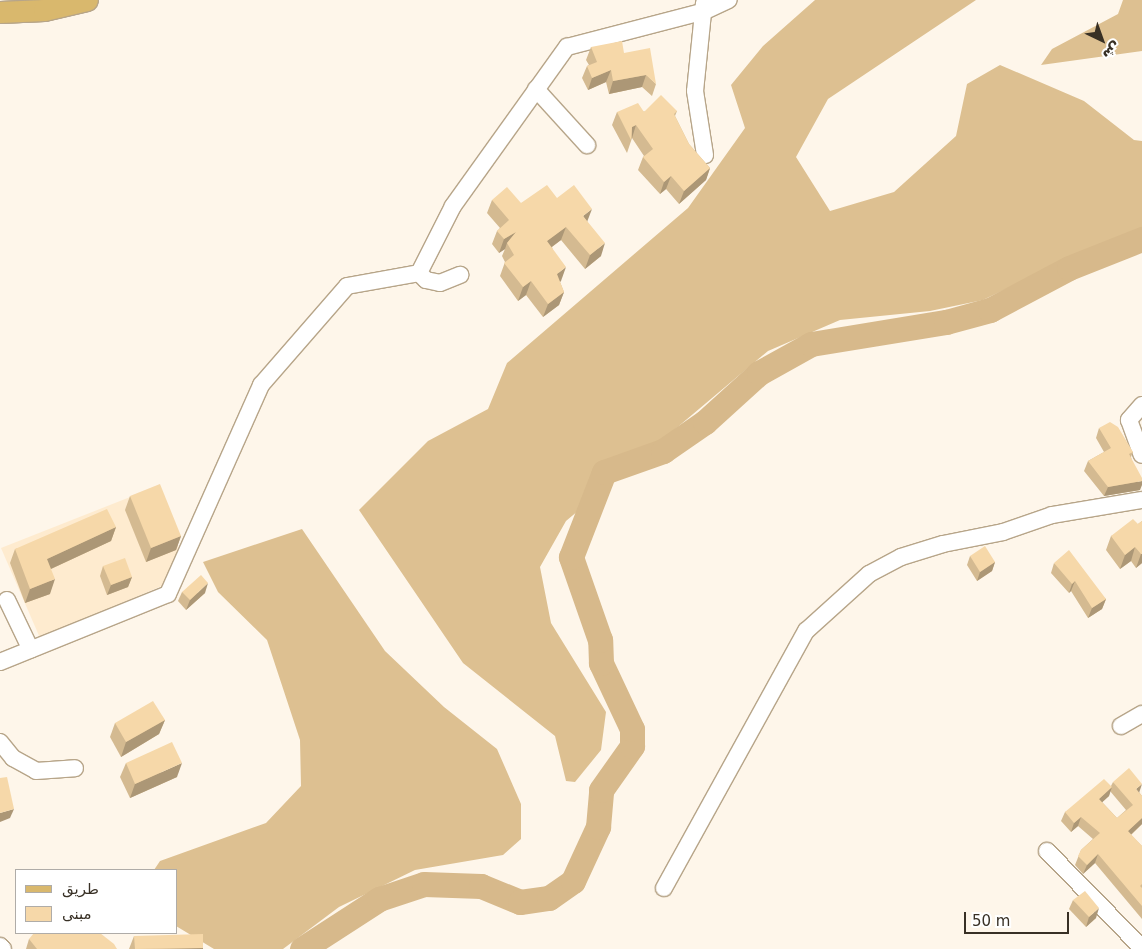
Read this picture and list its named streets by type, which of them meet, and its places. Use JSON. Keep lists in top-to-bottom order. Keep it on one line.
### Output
{"legend":["طريق","مبنى"],"scale_bar":"50 m","north":"bottom right"}
